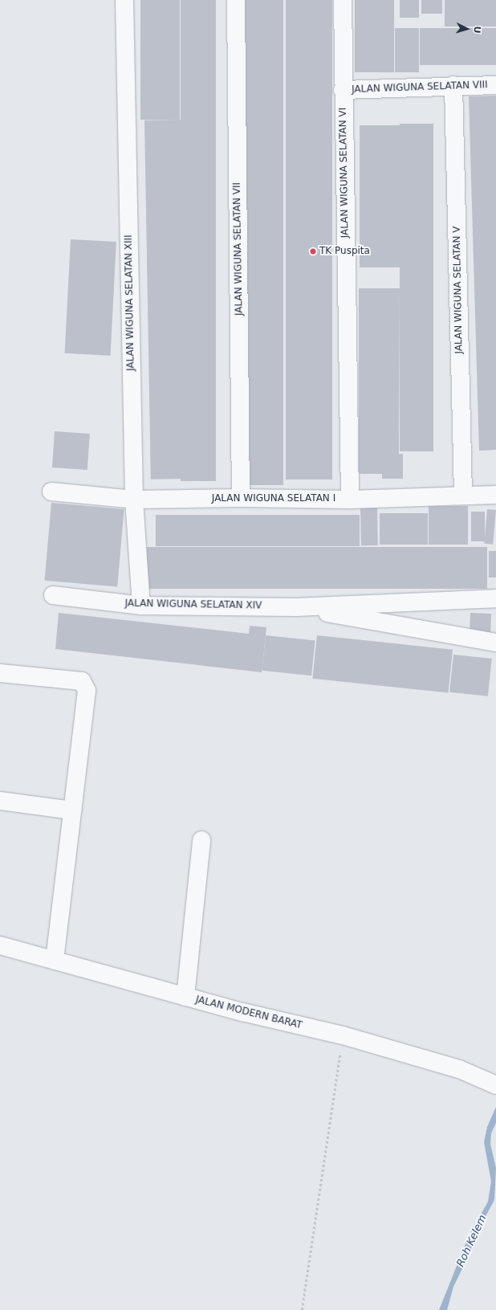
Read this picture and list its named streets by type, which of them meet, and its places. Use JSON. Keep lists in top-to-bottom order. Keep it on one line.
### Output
{"streets":{"street":["JALAN WIGUNA SELATAN VIII","JALAN WIGUNA SELATAN VI","JALAN WIGUNA SELATAN VII","JALAN WIGUNA SELATAN V","JALAN WIGUNA SELATAN XIII","JALAN WIGUNA SELATAN I","JALAN WIGUNA SELATAN XIV","JALAN MODERN BARAT"]},"crossings":[["JALAN WIGUNA SELATAN VIII","JALAN WIGUNA SELATAN VI"],["JALAN WIGUNA SELATAN VIII","JALAN WIGUNA SELATAN V"],["JALAN WIGUNA SELATAN VI","JALAN WIGUNA SELATAN I"],["JALAN WIGUNA SELATAN VII","JALAN WIGUNA SELATAN I"],["JALAN WIGUNA SELATAN V","JALAN WIGUNA SELATAN I"],["JALAN WIGUNA SELATAN XIII","JALAN WIGUNA SELATAN I"],["JALAN WIGUNA SELATAN XIII","JALAN WIGUNA SELATAN XIV"]],"water":["Roh Kelem"],"places":["TK Puspita"],"north":"right"}
